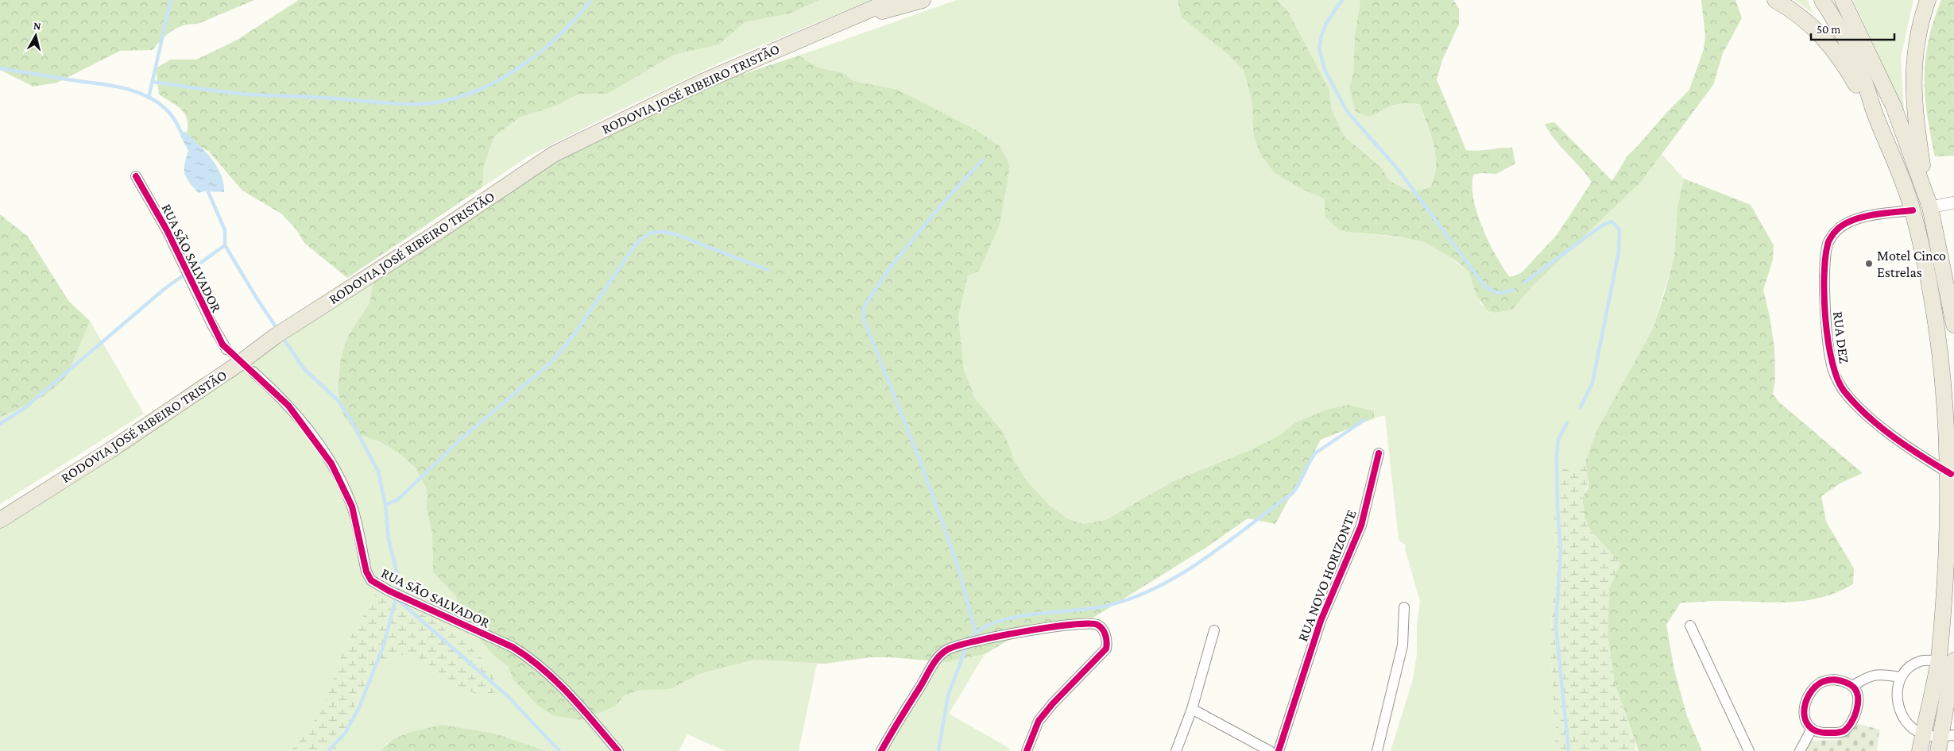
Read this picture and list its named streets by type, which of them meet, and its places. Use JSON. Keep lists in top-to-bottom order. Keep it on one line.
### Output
{"streets":{"main road":["RODOVIA JOSÉ RIBEIRO TRISTÃO"],"street":["RUA SÃO SALVADOR","RUA DEZ","RUA NOVO HORIZONTE"]},"places":["Motel Cinco Estrelas"],"scale_bar":"50 m","north":"top"}
